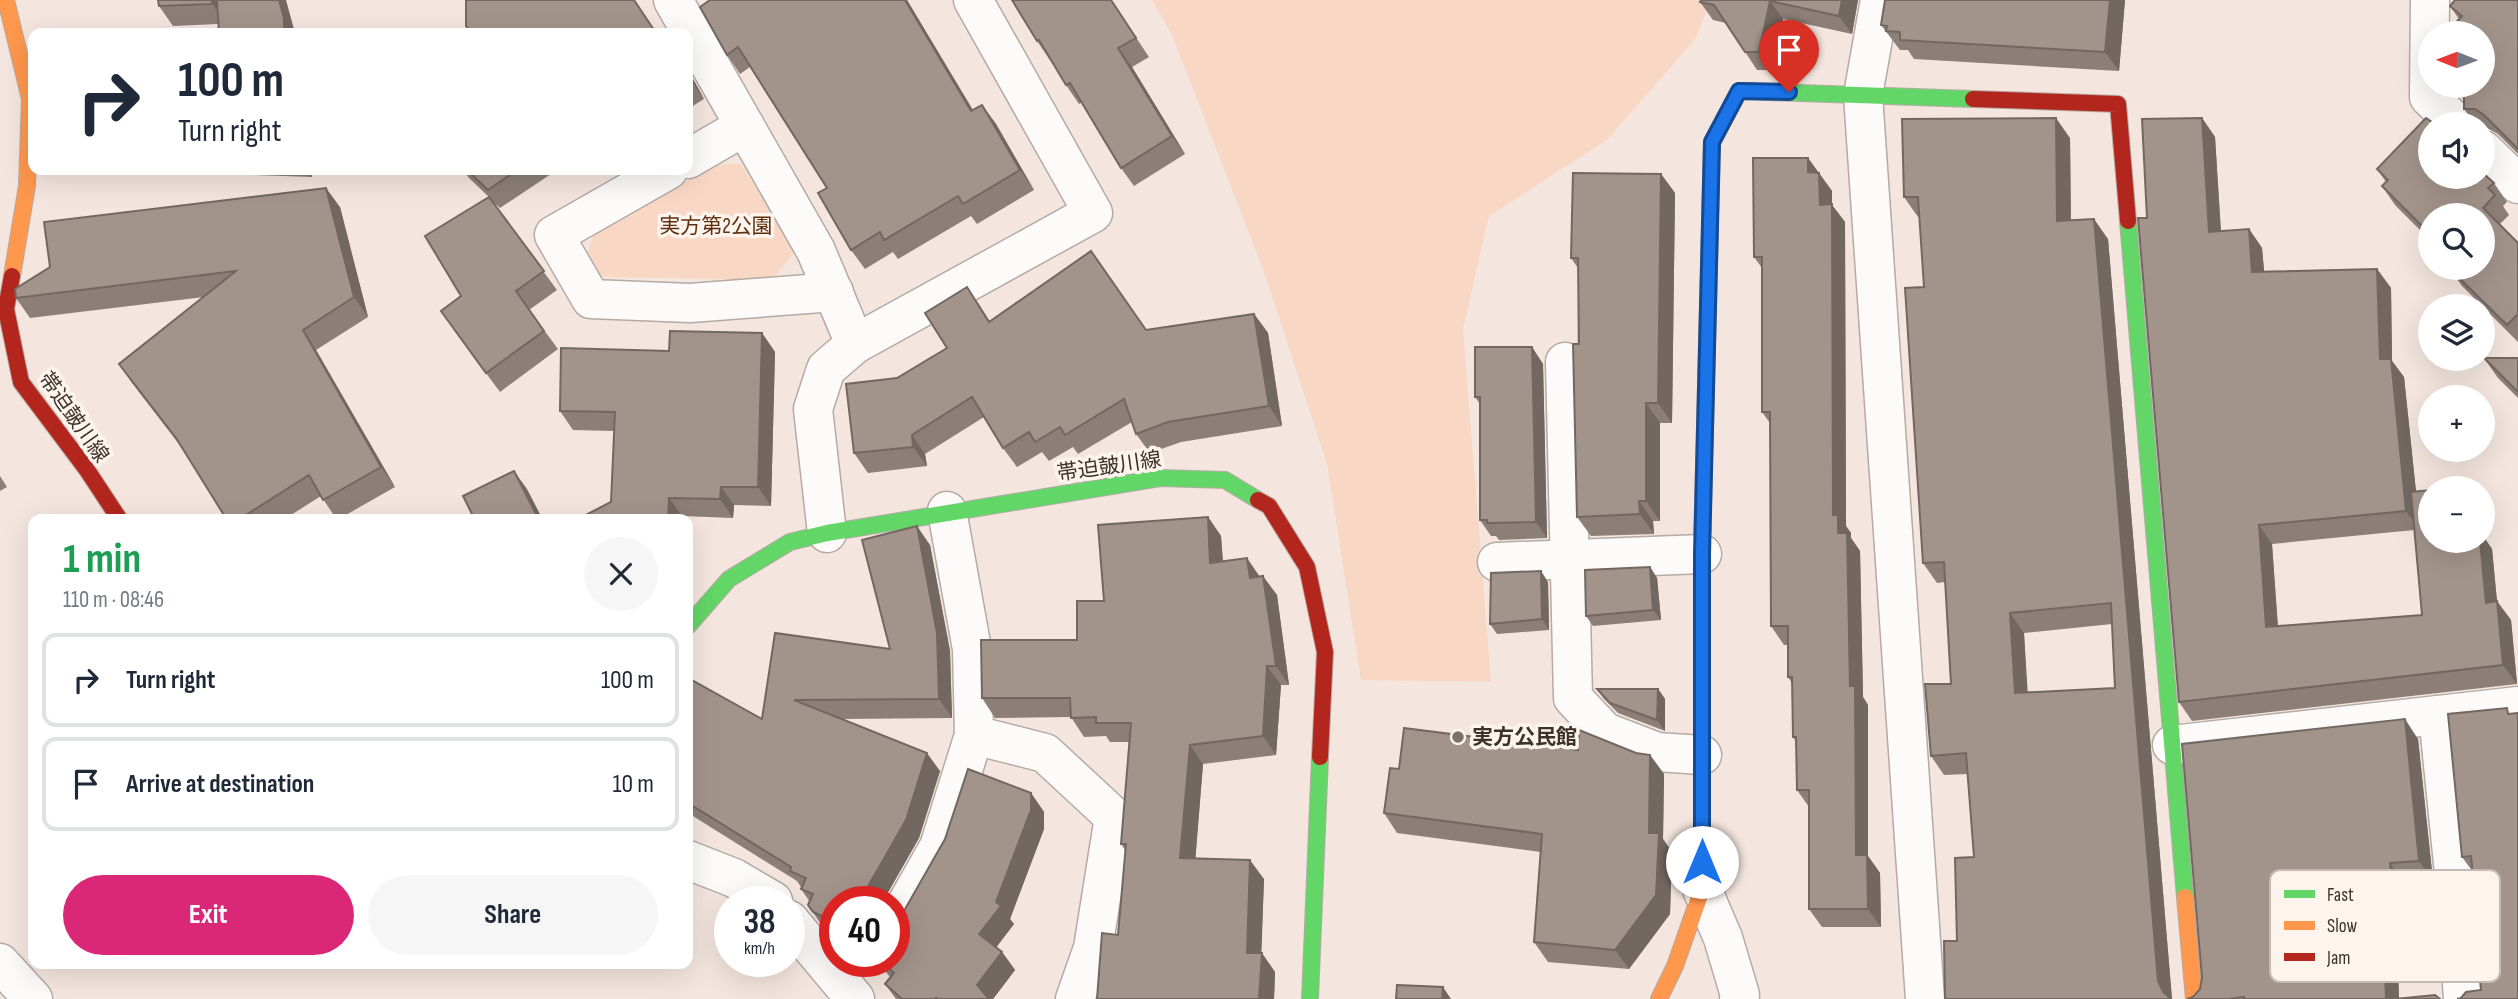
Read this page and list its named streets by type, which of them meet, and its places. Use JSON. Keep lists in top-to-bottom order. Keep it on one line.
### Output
{"streets":{"street":["帯迫皷川線"]},"parks":["実方第2公園"],"places":["実方公民館"],"legend":["Fast","Slow","Jam"],"north":"left","page":{"map_buttons":["+","−"],"turn":["100 m","Turn right"],"heading":["1 min","110 m · 08:46"],"list":[{"name":"Turn right","value":"100 m"},{"name":"Arrive at destination","value":"10 m"}],"buttons":["Exit","Share"],"speed":"38 km/h","limit":"40"}}
